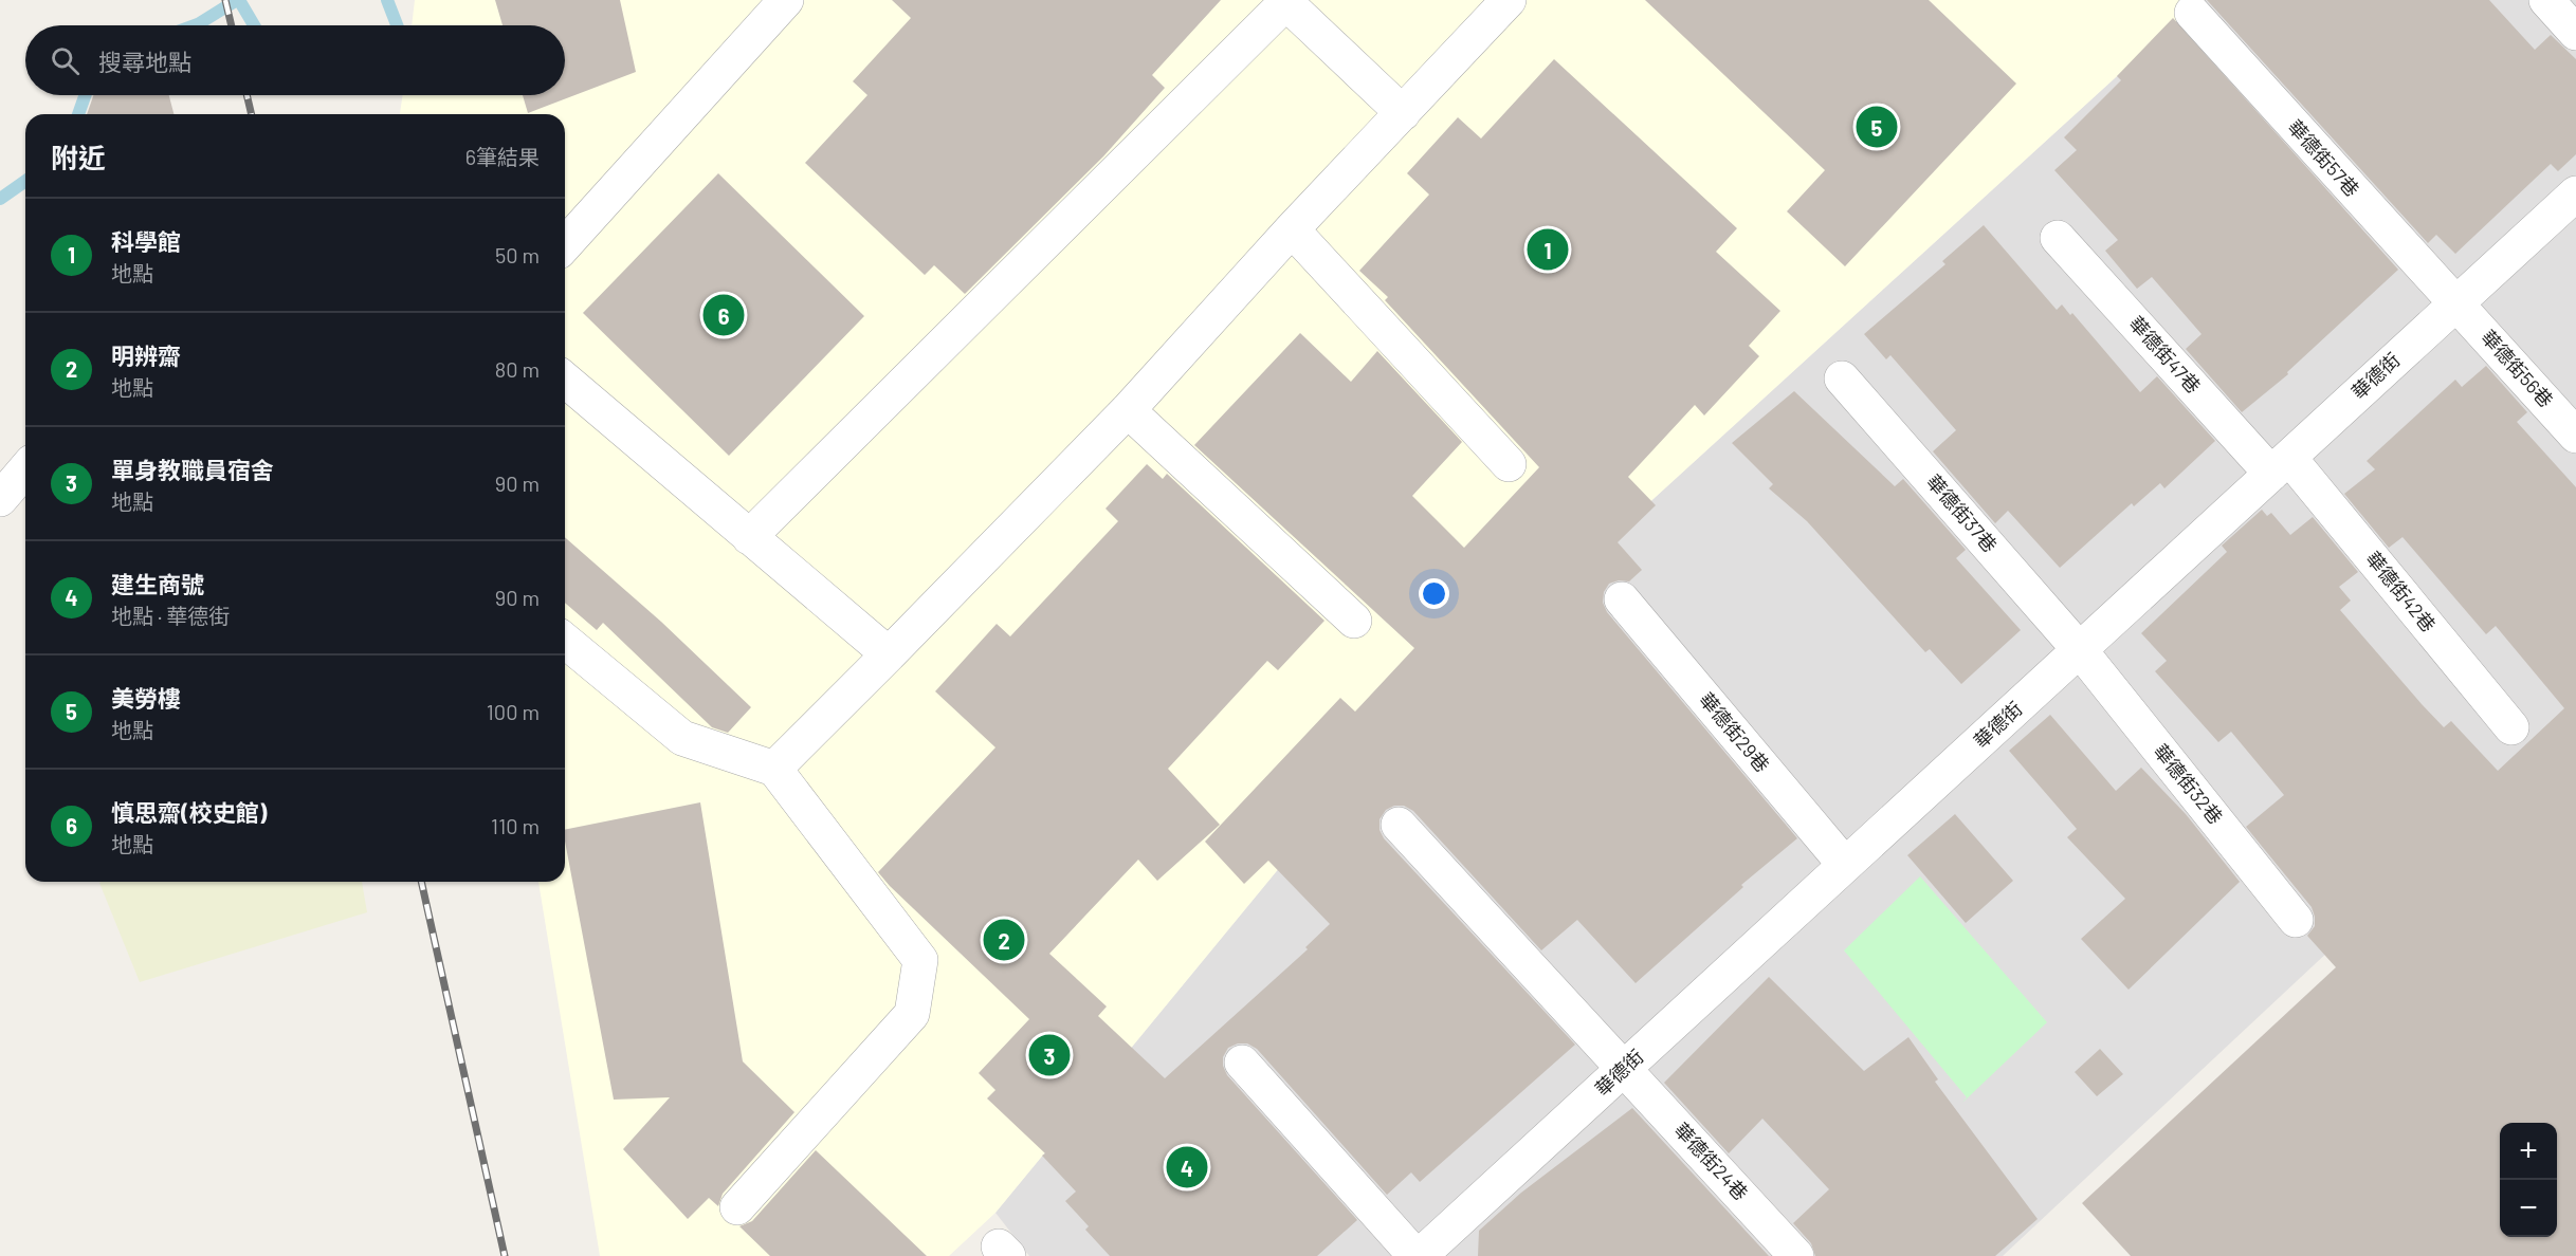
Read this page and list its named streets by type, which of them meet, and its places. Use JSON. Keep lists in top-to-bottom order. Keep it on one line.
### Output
{"streets":{"street":["華德街57巷","華德街47巷","華德街56巷","華德街","華德街37巷","華德街42巷","華德街29巷","華德街32巷","華德街24巷"]},"crossings":[["華德街57巷","華德街56巷"],["華德街57巷","華德街"],["華德街47巷","華德街"],["華德街47巷","華德街42巷"],["華德街56巷","華德街"],["華德街","華德街37巷"],["華德街","華德街42巷"],["華德街","華德街29巷"],["華德街","華德街32巷"],["華德街","華德街24巷"],["華德街37巷","華德街32巷"]],"page":{"search":"搜尋地點","pins":["5","1","6","2","3","4"],"heading":["附近","6筆結果"],"list":[{"mark":"1","name":"科學館","note":"地點","value":"50 m"},{"mark":"2","name":"明辨齋","note":"地點","value":"80 m"},{"mark":"3","name":"單身教職員宿舍","note":"地點","value":"90 m"},{"mark":"4","name":"建生商號","note":"地點 · 華德街","value":"90 m"},{"mark":"5","name":"美勞樓","note":"地點","value":"100 m"},{"mark":"6","name":"慎思齋(校史館)","note":"地點","value":"110 m"}],"map_buttons":["+","−"]}}
